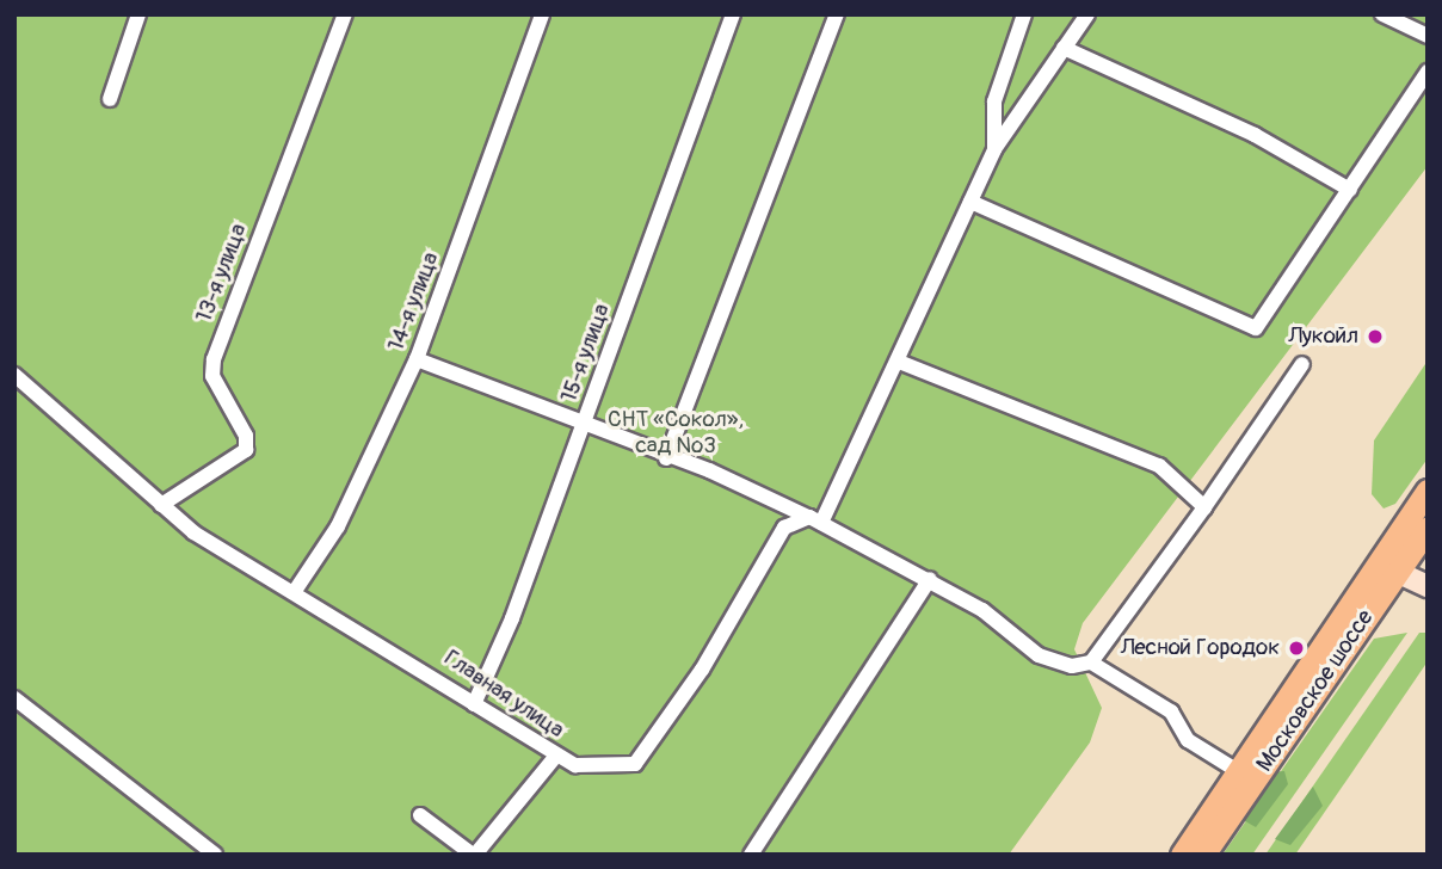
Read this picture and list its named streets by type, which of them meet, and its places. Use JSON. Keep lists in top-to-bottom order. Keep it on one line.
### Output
{"streets":{"main road":["Московское шоссе"],"street":["13-я улица","14-я улица","15-я улица","Главная улица"]},"crossings":[["13-я улица","Главная улица"],["14-я улица","Главная улица"],["15-я улица","Главная улица"]],"parks":["СНТ «Сокол», сад №3"],"places":["Лукойл","Лесной Городок"]}
